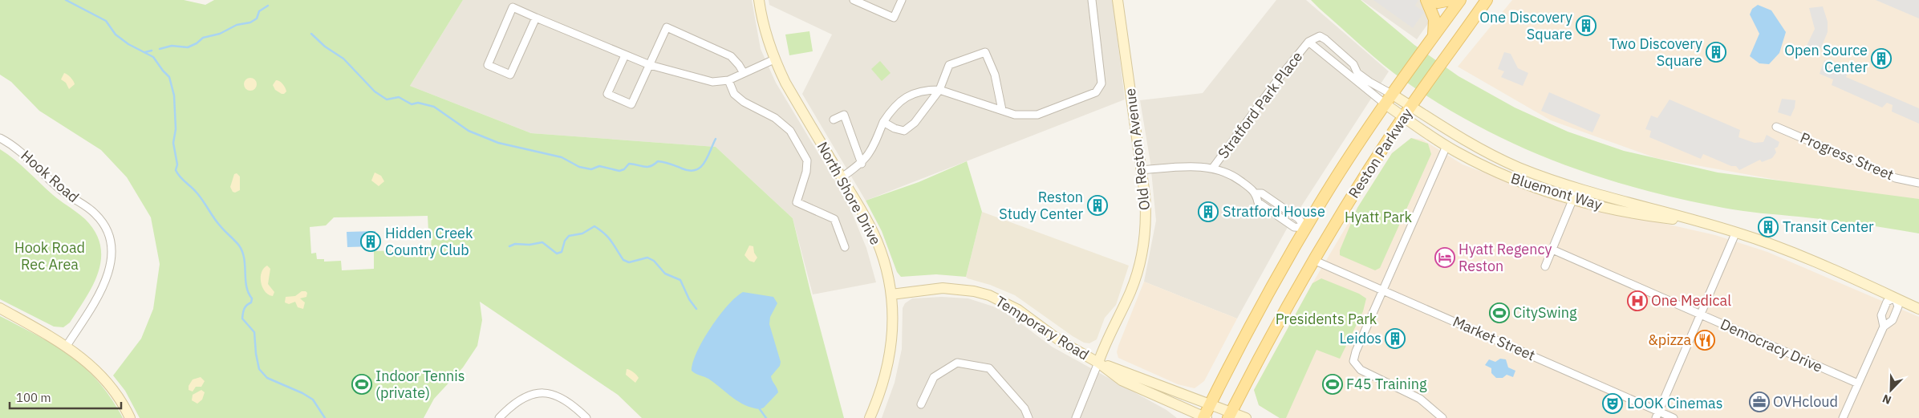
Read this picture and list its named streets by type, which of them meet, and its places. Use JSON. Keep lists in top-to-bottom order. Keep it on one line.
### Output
{"streets":{"main road":["Reston Parkway"],"street":["Stratford Park Place","Old Reston Avenue","Progress Street","Hook Road","Bluemont Way","North Shore Drive","Temporary Road","Market Street","Democracy Drive"]},"crossings":[["Stratford Park Place","Reston Parkway"],["Stratford Park Place","Bluemont Way"],["Old Reston Avenue","Temporary Road"],["Reston Parkway","Bluemont Way"],["Reston Parkway","Temporary Road"],["Reston Parkway","Market Street"],["North Shore Drive","Temporary Road"]],"parks":["Hyatt Park","Hook Road Rec Area","Presidents Park"],"places":{"building":["One Discovery Square","Two Discovery Square","Open Source Center","Reston Study Center","Stratford House","Transit Center","Hidden Creek Country Club","Leidos"],"hotel":["Hyatt Regency Reston"],"hospital":["One Medical"],"sports":["CitySwing","Indoor Tennis (private)","F45 Training"],"restaurant":["&pizza"],"office":["OVHcloud"],"theatre":["LOOK Cinemas"]},"scale_bar":"100 m","north":"bottom left"}
